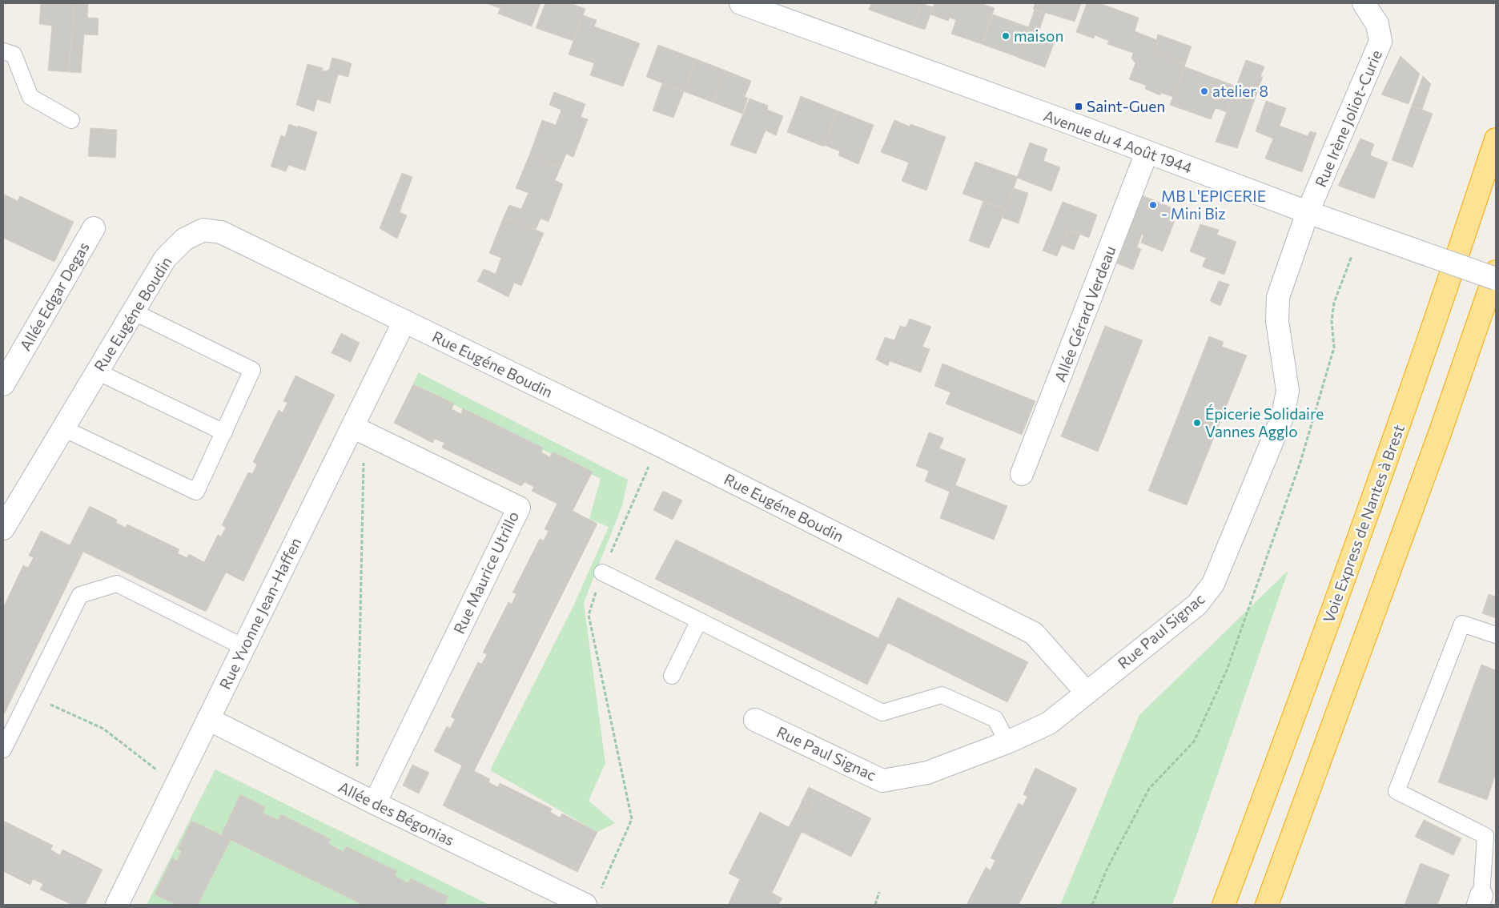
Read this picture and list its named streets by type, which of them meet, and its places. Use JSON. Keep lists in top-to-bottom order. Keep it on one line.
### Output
{"streets":{"highway":["Voie Express de Nantes à Brest"],"street":["Rue Irène Joliot-Curie","Avenue du 4 Août 1944","Allée Edgar Degas","Rue Eugéne Boudin","Allée Gérard Verdeau","Rue Maurice Utrillo","Rue Yvonne Jean-Haffen","Rue Paul Signac","Allée des Bégonias"]},"crossings":[["Rue Irène Joliot-Curie","Avenue du 4 Août 1944"],["Rue Irène Joliot-Curie","Rue Paul Signac"],["Avenue du 4 Août 1944","Allée Gérard Verdeau"],["Avenue du 4 Août 1944","Rue Paul Signac"],["Rue Eugéne Boudin","Rue Yvonne Jean-Haffen"],["Rue Eugéne Boudin","Rue Paul Signac"],["Rue Maurice Utrillo","Rue Yvonne Jean-Haffen"],["Rue Maurice Utrillo","Allée des Bégonias"],["Rue Yvonne Jean-Haffen","Allée des Bégonias"]],"places":{"other":["maison","atelier 8","MB L'EPICERIE - Mini Biz","Épicerie Solidaire Vannes Agglo"],"transit":["Saint-Guen"]}}
